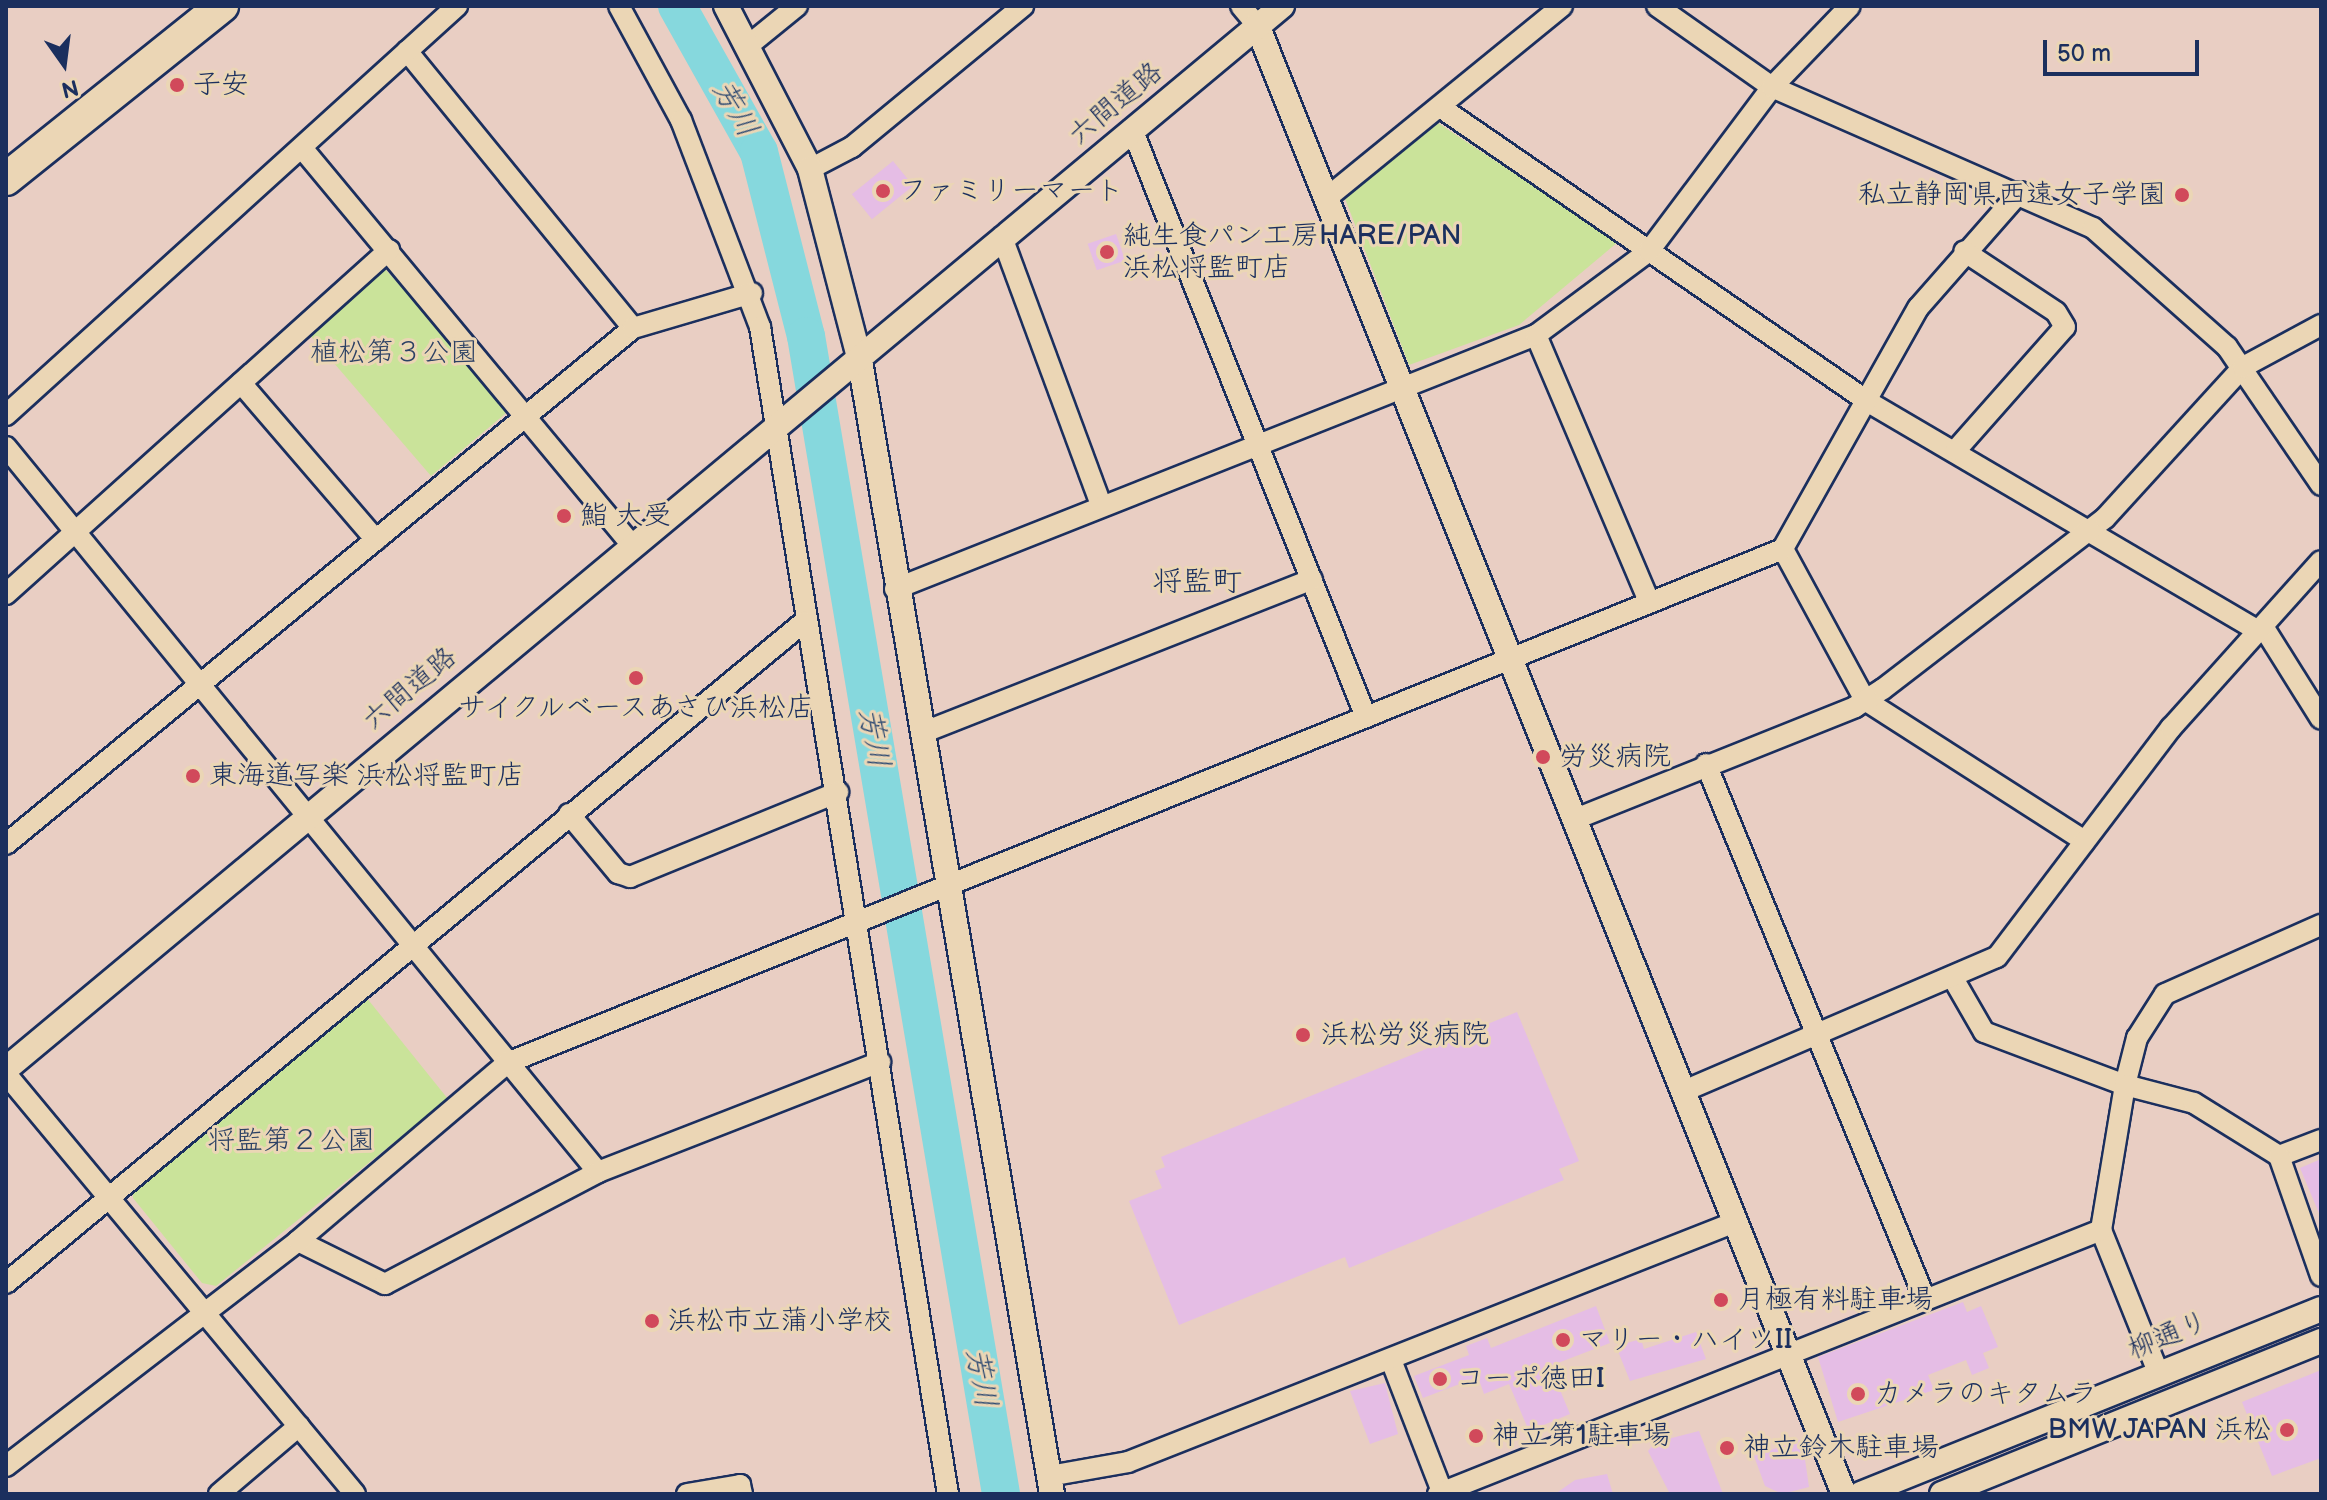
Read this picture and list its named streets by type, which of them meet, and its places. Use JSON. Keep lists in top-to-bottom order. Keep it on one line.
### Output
{"streets":{"street":["六間道路","柳通り"]},"districts":["将監町"],"water":["芳川"],"parks":["植松第３公園","将監第２公園"],"places":["子安","ファミリーマート","私立静岡県西遠女子学園","純生食パン工房HARE/PAN 浜松将監町店","鮨 大受","サイクルベースあさひ浜松店","労災病院","東海道写楽 浜松将監町店","浜松労災病院","月極有料駐車場","浜松市立蒲小学校","マリー・ハイツII","コーポ徳田I","カメラのキタムラ","BMW JAPAN 浜松","神立第1駐車場","神立鈴木駐車場"],"scale_bar":"50 m","north":"bottom"}
